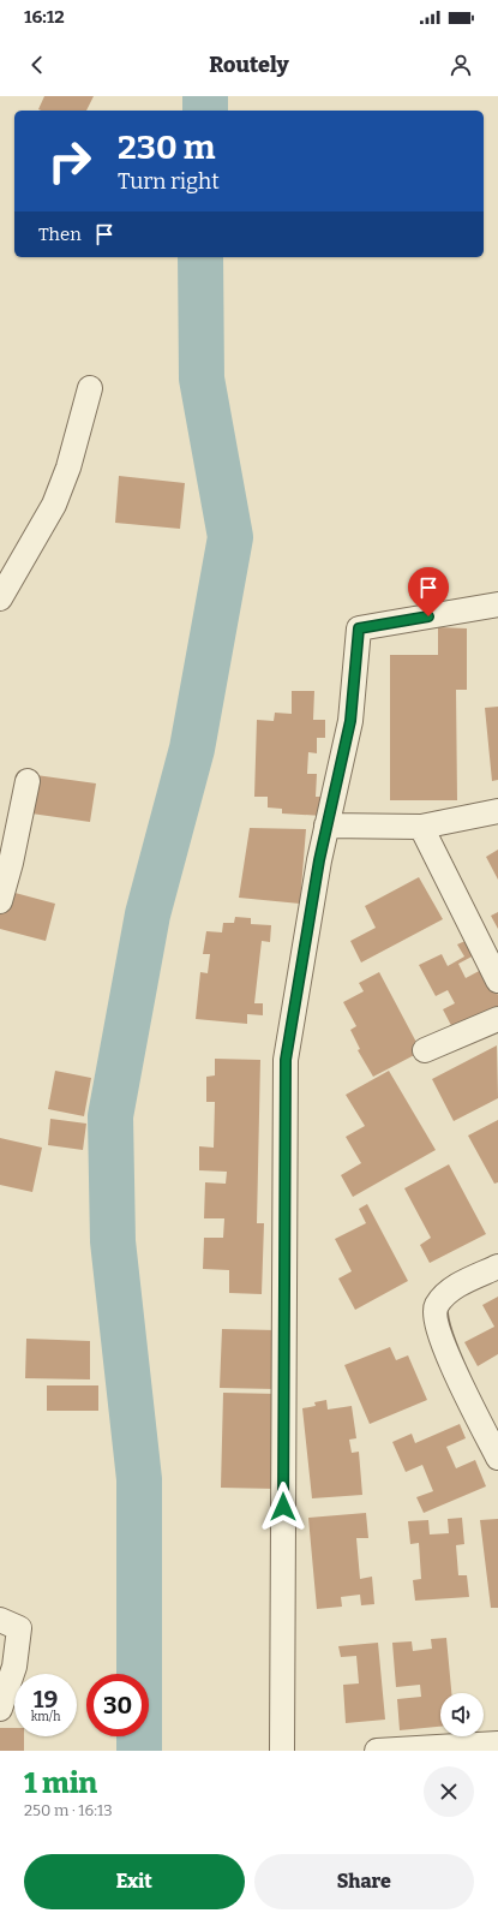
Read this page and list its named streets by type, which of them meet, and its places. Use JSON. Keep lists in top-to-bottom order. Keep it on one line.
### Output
{"page":{"status":"16:12","header":"Routely","turn":["230 m","Turn right"],"then":"Then","speed":"19 km/h","limit":"30","heading":["1 min","250 m · 16:13"],"buttons":["Exit","Share"]}}
